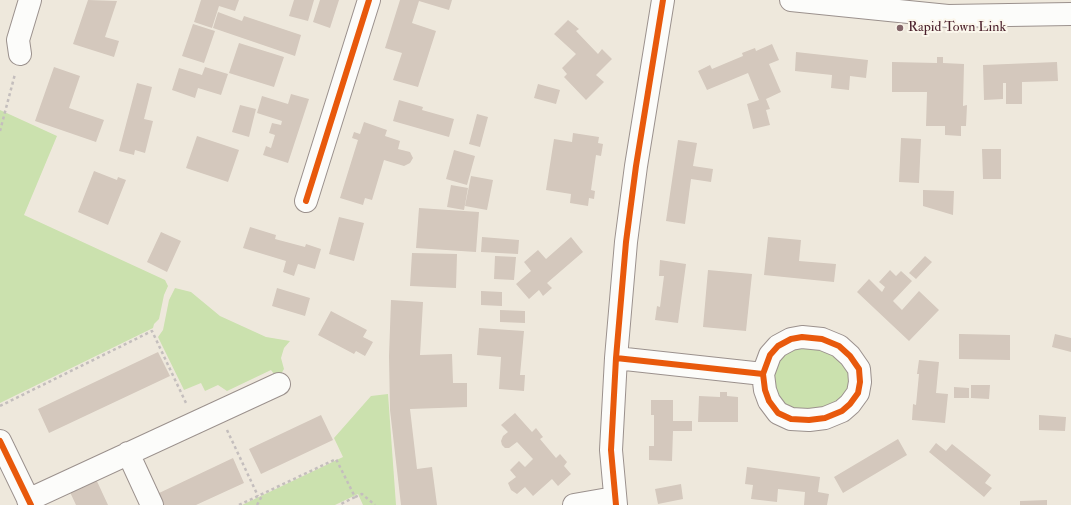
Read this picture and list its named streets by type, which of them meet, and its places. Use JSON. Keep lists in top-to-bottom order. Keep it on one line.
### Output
{"places":["Rapid Town Link"]}
